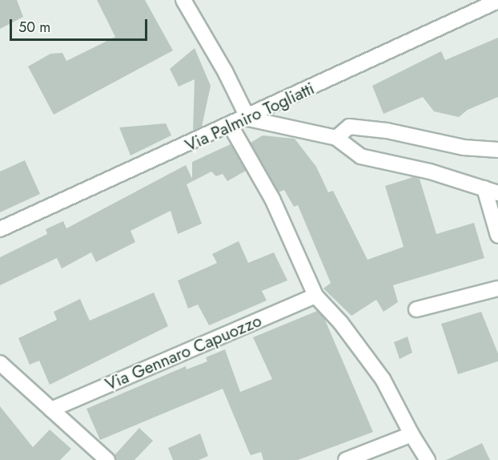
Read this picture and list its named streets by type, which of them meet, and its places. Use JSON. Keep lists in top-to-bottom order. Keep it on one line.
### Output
{"streets":{"street":["Via Palmiro Togliatti","Via Gennaro Capuozzo"]},"scale_bar":"50 m"}
